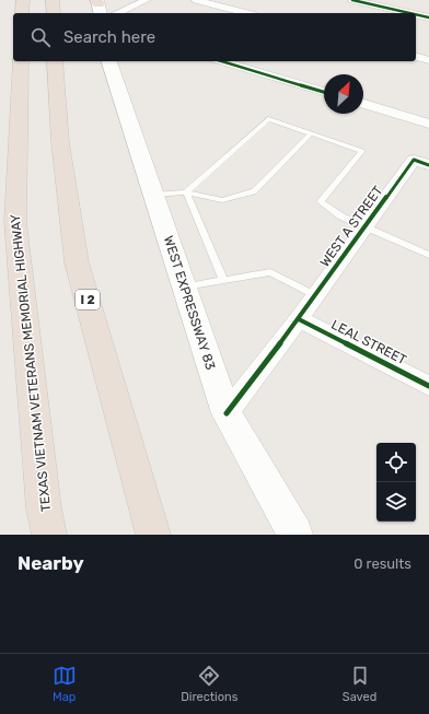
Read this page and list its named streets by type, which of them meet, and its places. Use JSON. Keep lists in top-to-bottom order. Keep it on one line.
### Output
{"streets":{"highway":["I 2","TEXAS VIETNAM VETERANS MEMORIAL HIGHWAY"],"main road":["WEST EXPRESSWAY 83"],"street":["WEST A STREET","LEAL STREET"]},"crossings":[["WEST A STREET","WEST EXPRESSWAY 83"],["WEST A STREET","LEAL STREET"]],"north":"top right","page":{"search":"Search here","heading":["Nearby","0 results"],"nav":["Map","Directions","Saved"]}}
